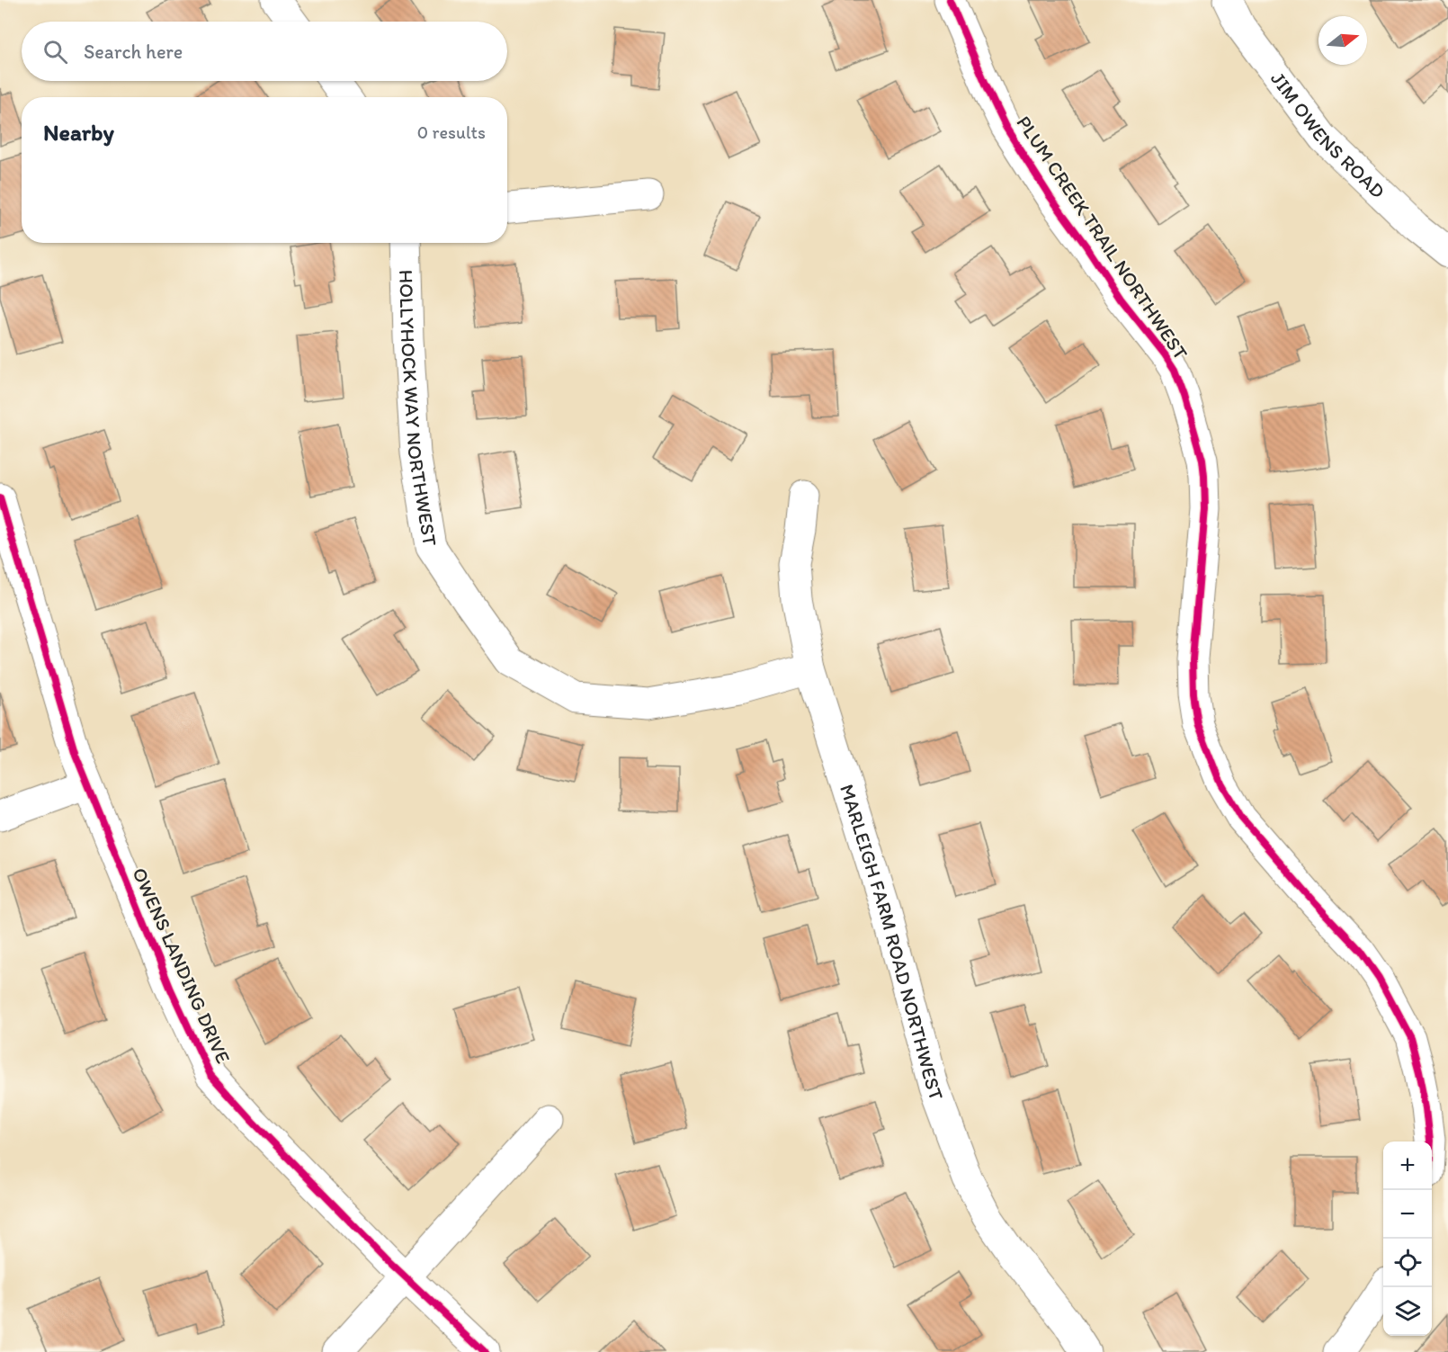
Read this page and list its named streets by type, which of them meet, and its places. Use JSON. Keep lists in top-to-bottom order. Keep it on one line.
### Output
{"streets":{"street":["JIM OWENS ROAD","PLUM CREEK TRAIL NORTHWEST","HOLLYHOCK WAY NORTHWEST","MARLEIGH FARM ROAD NORTHWEST","OWENS LANDING DRIVE"]},"crossings":[["HOLLYHOCK WAY NORTHWEST","MARLEIGH FARM ROAD NORTHWEST"]],"north":"right","page":{"search":"Search here","heading":["Nearby","0 results"],"map_buttons":["+","−"]}}
